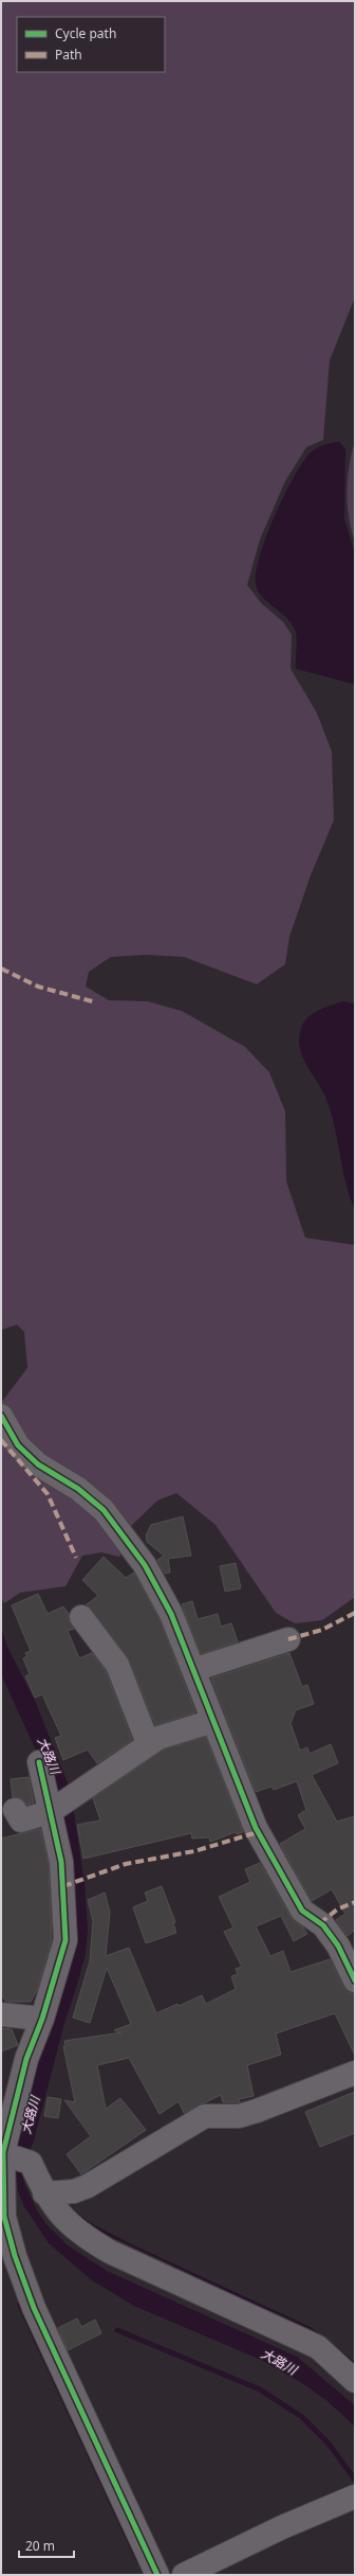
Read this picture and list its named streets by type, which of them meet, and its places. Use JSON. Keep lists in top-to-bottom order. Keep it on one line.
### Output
{"water":["大路川"],"legend":["Cycle path","Path"],"scale_bar":"20 m"}
